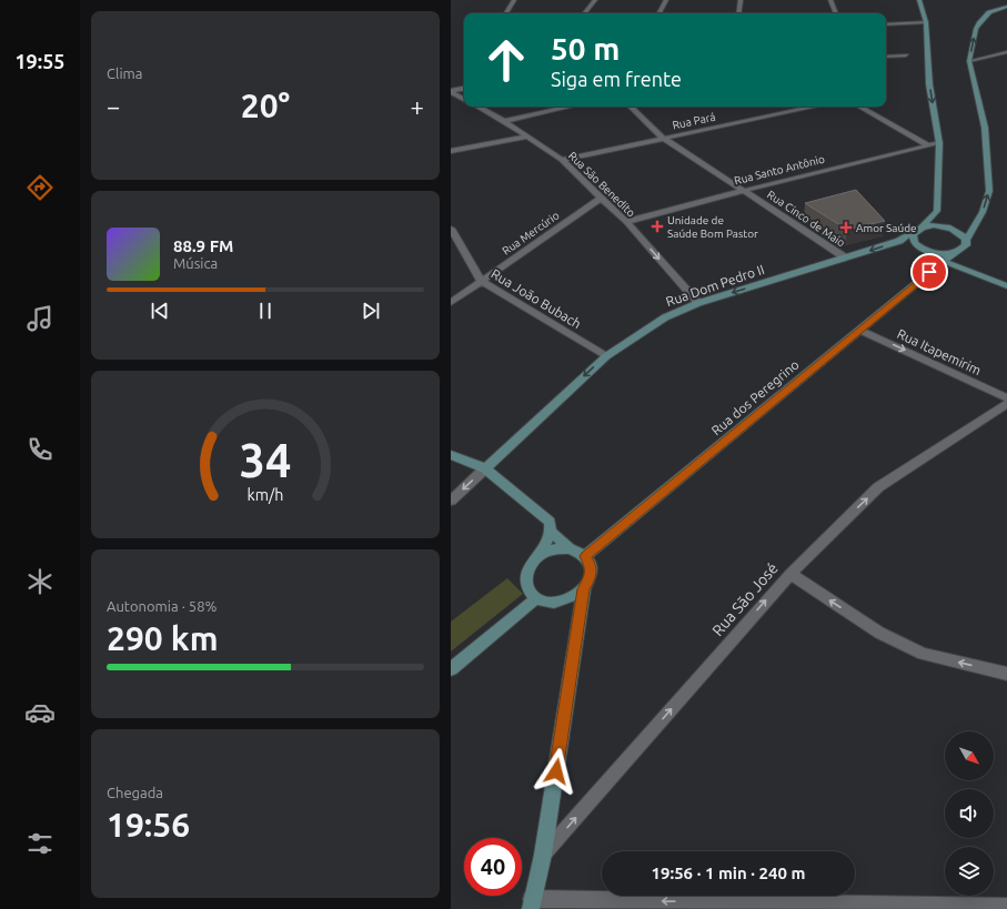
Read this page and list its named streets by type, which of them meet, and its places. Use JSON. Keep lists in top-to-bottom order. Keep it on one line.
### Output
{"streets":{"street":["Rua Pará","Rua Santo Antônio","Rua São Benedito","Rua Cinco de Maio","Rua Mercúrio","Rua Dom Pedro II","Rua João Bubach","Rua Itapemirim","Rua dos Peregrino","Rua São José"]},"crossings":[["Rua Pará","Rua São Benedito"],["Rua Pará","Rua Cinco de Maio"],["Rua Santo Antônio","Rua São Benedito"],["Rua Santo Antônio","Rua Cinco de Maio"],["Rua Santo Antônio","Rua Dom Pedro II"],["Rua São Benedito","Rua Mercúrio"],["Rua São Benedito","Rua Dom Pedro II"],["Rua Cinco de Maio","Rua Dom Pedro II"],["Rua Mercúrio","Rua João Bubach"],["Rua Dom Pedro II","Rua João Bubach"],["Rua Itapemirim","Rua dos Peregrino"]],"one_way":["Rua São Benedito","Rua Dom Pedro II","Rua São José"],"places":{"health":["Unidade de Saúde Bom Pastor","Amor Saúde"]},"north":"bottom right","page":{"tabs":"19:55","tile":["Clima",["Autonomia · 58%","290 km"],["Chegada","19:56"]],"turn":["50 m","Siga em frente"],"heat":["−","20°","+"],"song":["88.9 FM","Música"],"limit":"40","trip":"19:56 · 1 min · 240 m","gauge":["34","km/h"]}}
